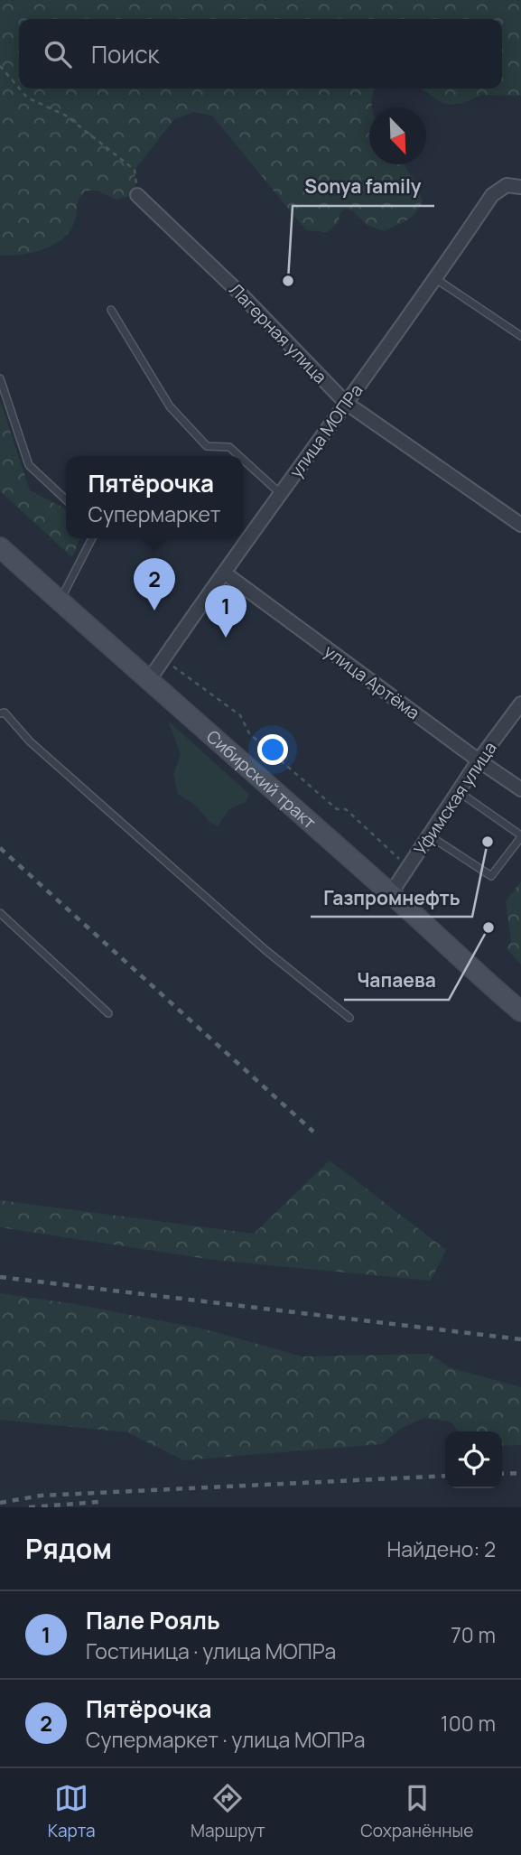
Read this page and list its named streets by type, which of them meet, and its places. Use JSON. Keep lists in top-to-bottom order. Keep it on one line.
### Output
{"streets":{"main road":["Сибирский тракт"],"street":["Лагерная улица","улица МОПРа","улица Артёма","Уфимская улица"]},"crossings":[["Лагерная улица","улица МОПРа"],["улица МОПРа","улица Артёма"],["улица МОПРа","Сибирский тракт"],["улица Артёма","Уфимская улица"],["Сибирский тракт","Уфимская улица"]],"places":["Sonya family","Газпромнефть","Чапаева"],"north":"bottom right","page":{"search":"Поиск","popup":["Пятёрочка","Супермаркет"],"pins":["2","1"],"heading":["Рядом","Найдено: 2"],"list":[{"mark":"1","name":"Пале Рояль","note":"Гостиница · улица МОПРа","value":"70 m"},{"mark":"2","name":"Пятёрочка","note":"Супермаркет · улица МОПРа","value":"100 m"}],"nav":["Карта","Маршрут","Сохранённые"]}}
